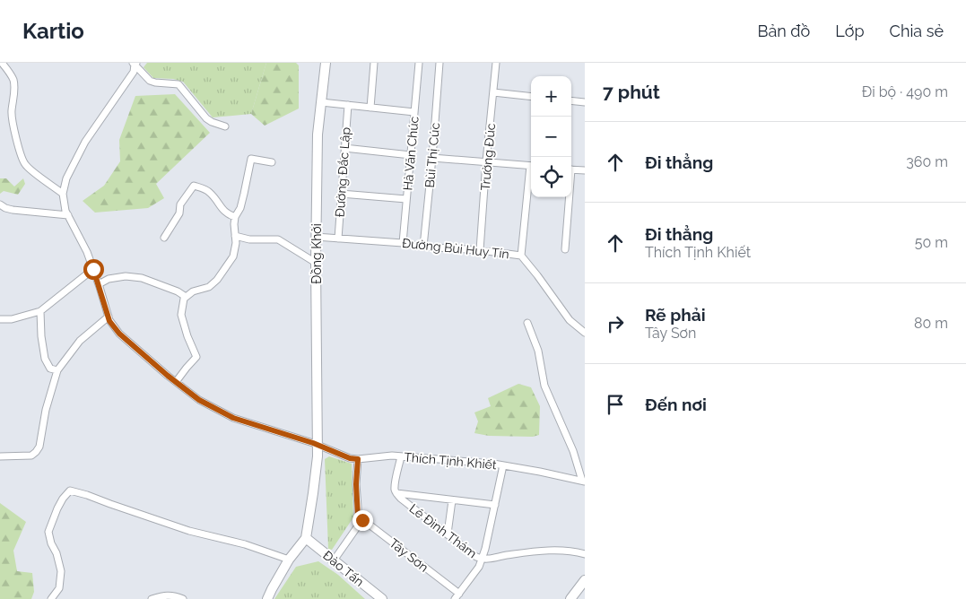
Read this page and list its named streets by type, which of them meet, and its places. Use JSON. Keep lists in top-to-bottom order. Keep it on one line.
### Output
{"streets":{"street":["Hà Văn Chúc","Bùi Thị Cúc","Trường Đúc","Đường Đắc Lập","Đường Bùi Huy Tín","Đồng Khởi","Thích Tịnh Khiết","Lê Đình Thám","Tây Sơn","Đào Tấn"]},"crossings":[["Hà Văn Chúc","Đường Bùi Huy Tín"],["Bùi Thị Cúc","Đường Bùi Huy Tín"],["Trường Đúc","Đường Bùi Huy Tín"],["Đường Đắc Lập","Đường Bùi Huy Tín"],["Đường Bùi Huy Tín","Đồng Khởi"],["Đồng Khởi","Thích Tịnh Khiết"],["Đồng Khởi","Đào Tấn"]],"page":{"header":"Kartio","nav":["Bản đồ","Lớp","Chia sẻ"],"heading":["7 phút","Đi bộ · 490 m"],"map_buttons":["+","−"],"list":[["Đi thẳng","360 m"],["Đi thẳng","Thích Tịnh Khiết","50 m"],["Rẽ phải","Tây Sơn","80 m"],"Đến nơi"]}}
